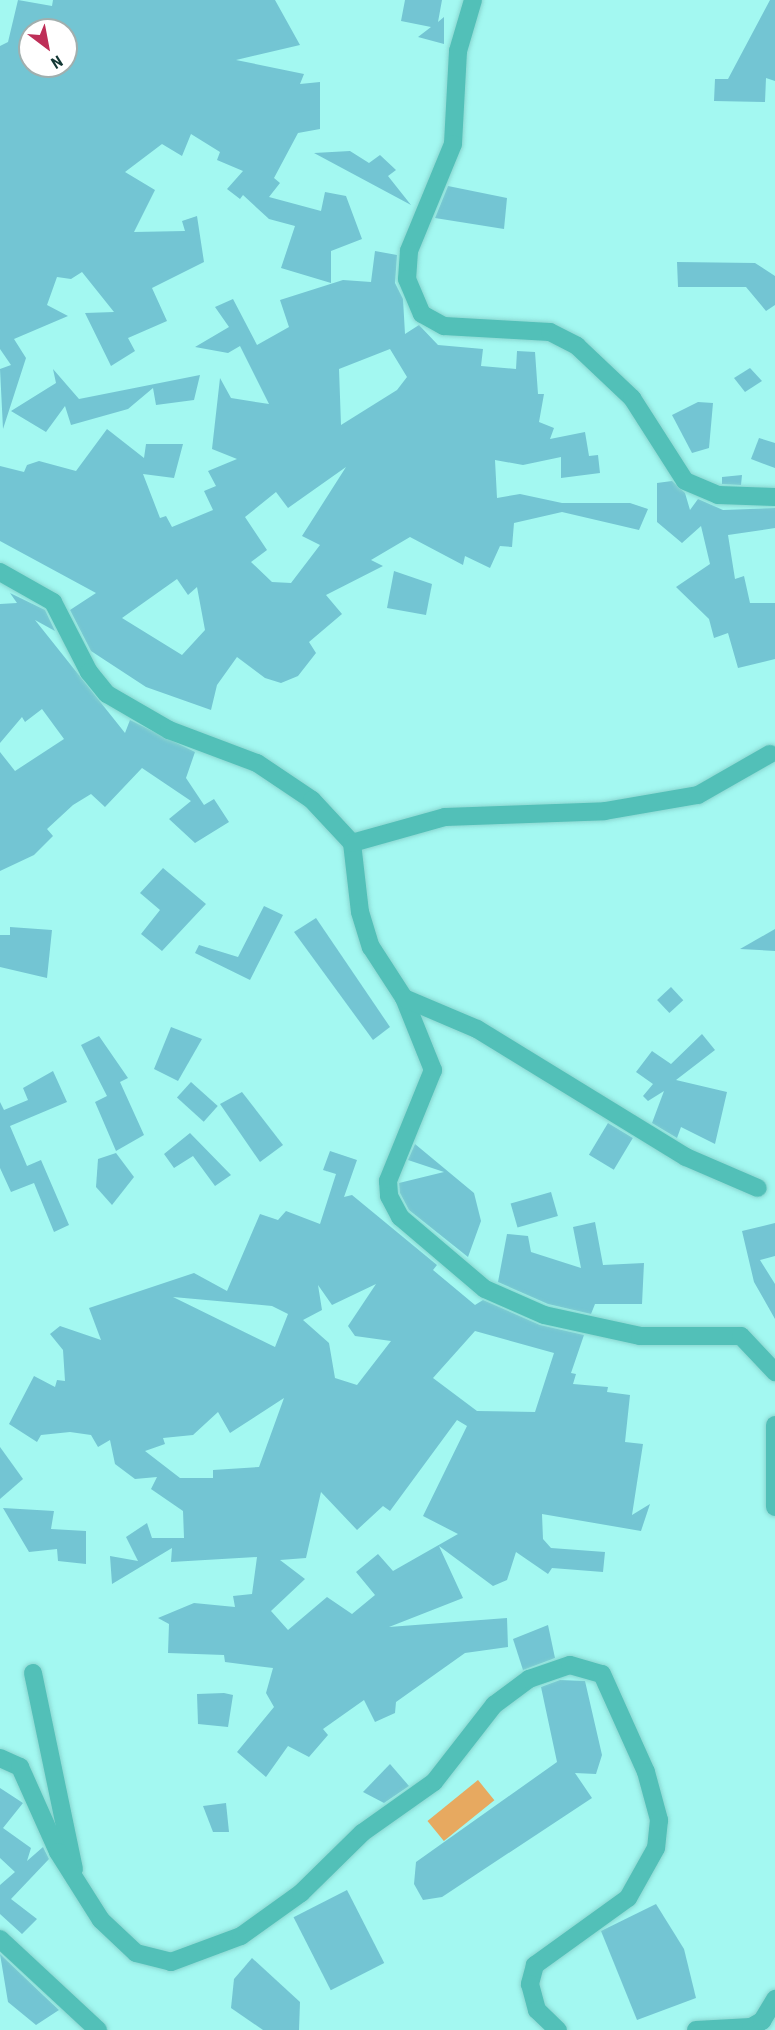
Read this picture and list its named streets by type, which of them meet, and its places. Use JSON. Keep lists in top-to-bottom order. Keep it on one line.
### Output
{"north":"bottom right"}
